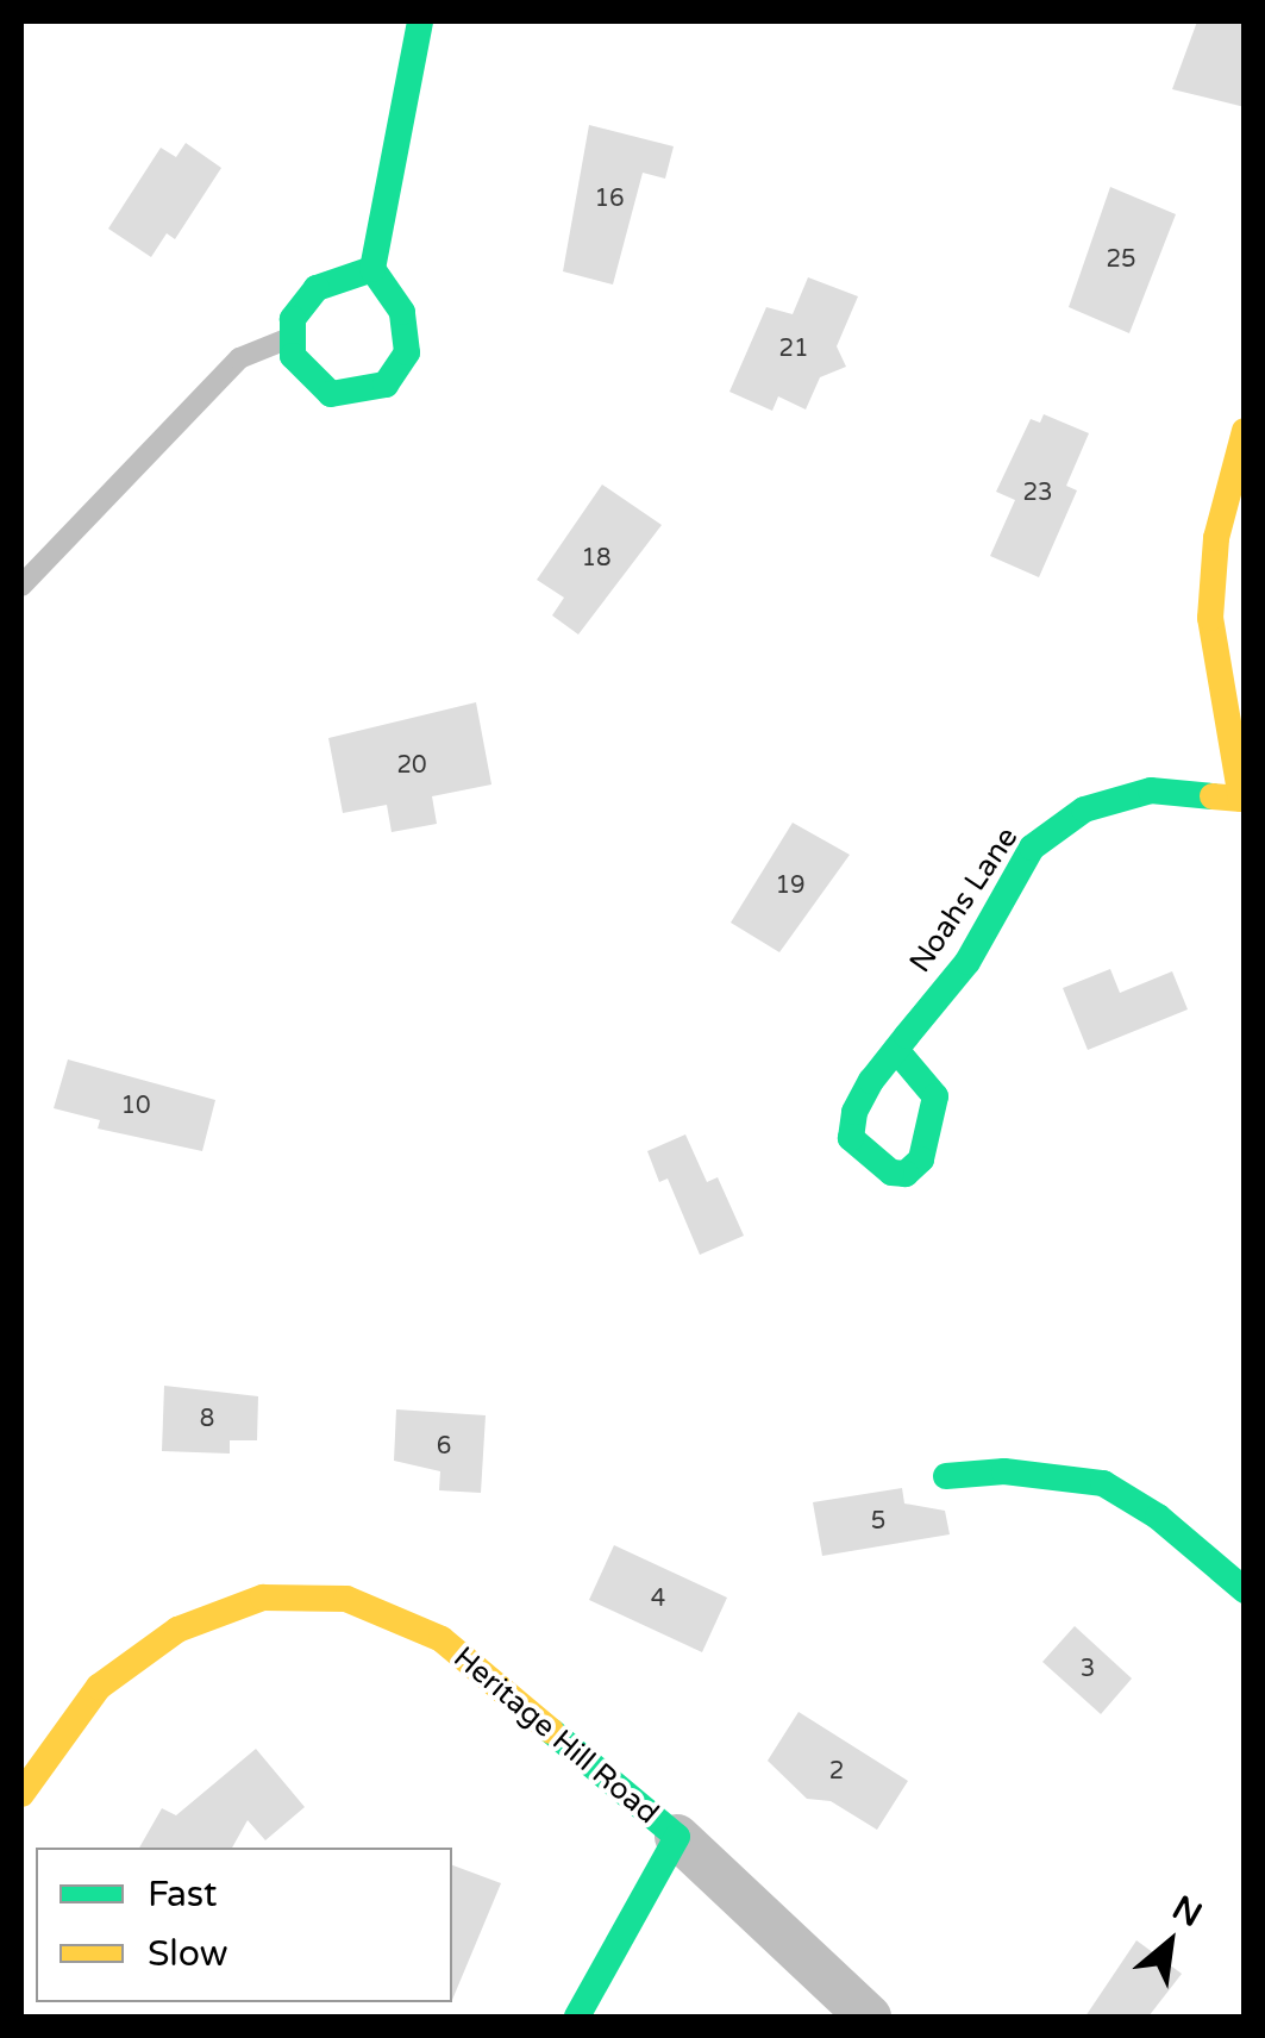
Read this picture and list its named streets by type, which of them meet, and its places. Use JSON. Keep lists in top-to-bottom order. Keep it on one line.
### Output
{"streets":{"street":["Noahs Lane","Heritage Hill Road"]},"house_numbers":["16","25","21","23","18","20","19","10","8","6","5","4","3","2"],"legend":["Fast","Slow"],"north":"top right"}
